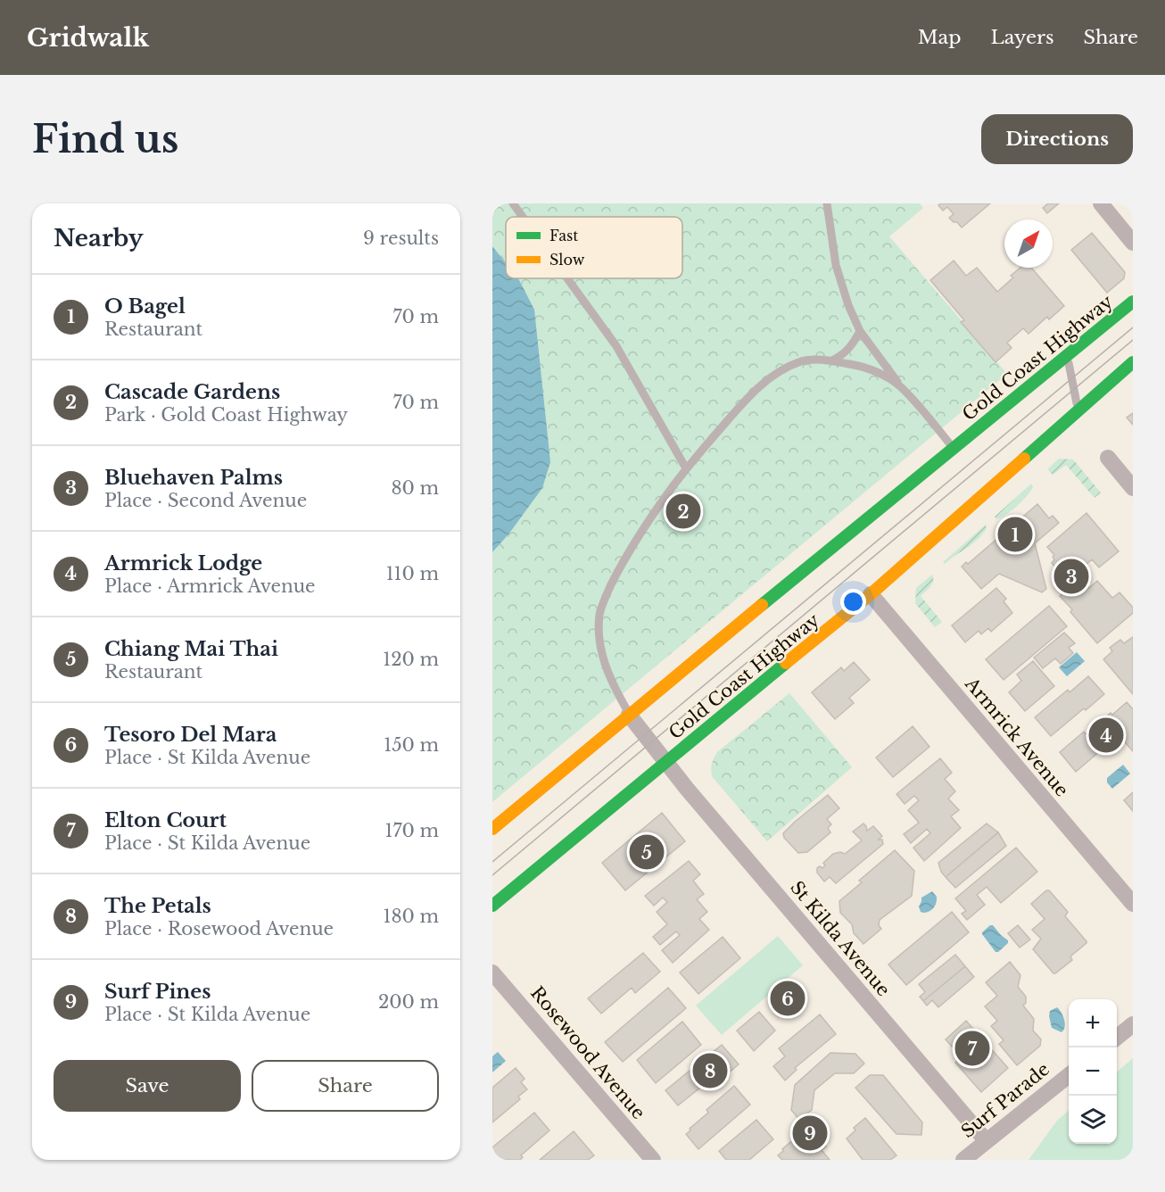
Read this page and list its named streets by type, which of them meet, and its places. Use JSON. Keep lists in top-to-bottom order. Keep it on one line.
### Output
{"streets":{"highway":["Gold Coast Highway"],"street":["Armrick Avenue","St Kilda Avenue","Rosewood Avenue","Surf Parade"]},"crossings":[["Gold Coast Highway","Armrick Avenue"],["Gold Coast Highway","St Kilda Avenue"],["St Kilda Avenue","Surf Parade"]],"legend":["Fast","Slow"],"north":"top right","page":{"header":"Gridwalk","nav":["Map","Layers","Share"],"buttons":["Directions",["Save","Share"]],"title":"Find us","heading":["Nearby","9 results"],"list":[{"mark":"1","name":"O Bagel","note":"Restaurant","value":"70 m"},{"mark":"2","name":"Cascade Gardens","note":"Park · Gold Coast Highway","value":"70 m"},{"mark":"3","name":"Bluehaven Palms","note":"Place · Second Avenue","value":"80 m"},{"mark":"4","name":"Armrick Lodge","note":"Place · Armrick Avenue","value":"110 m"},{"mark":"5","name":"Chiang Mai Thai","note":"Restaurant","value":"120 m"},{"mark":"6","name":"Tesoro Del Mara","note":"Place · St Kilda Avenue","value":"150 m"},{"mark":"7","name":"Elton Court","note":"Place · St Kilda Avenue","value":"170 m"},{"mark":"8","name":"The Petals","note":"Place · Rosewood Avenue","value":"180 m"},{"mark":"9","name":"Surf Pines","note":"Place · St Kilda Avenue","value":"200 m"}],"pins":["2","1","3","4","5","6","7","8","9"],"map_buttons":["+","−"]}}
